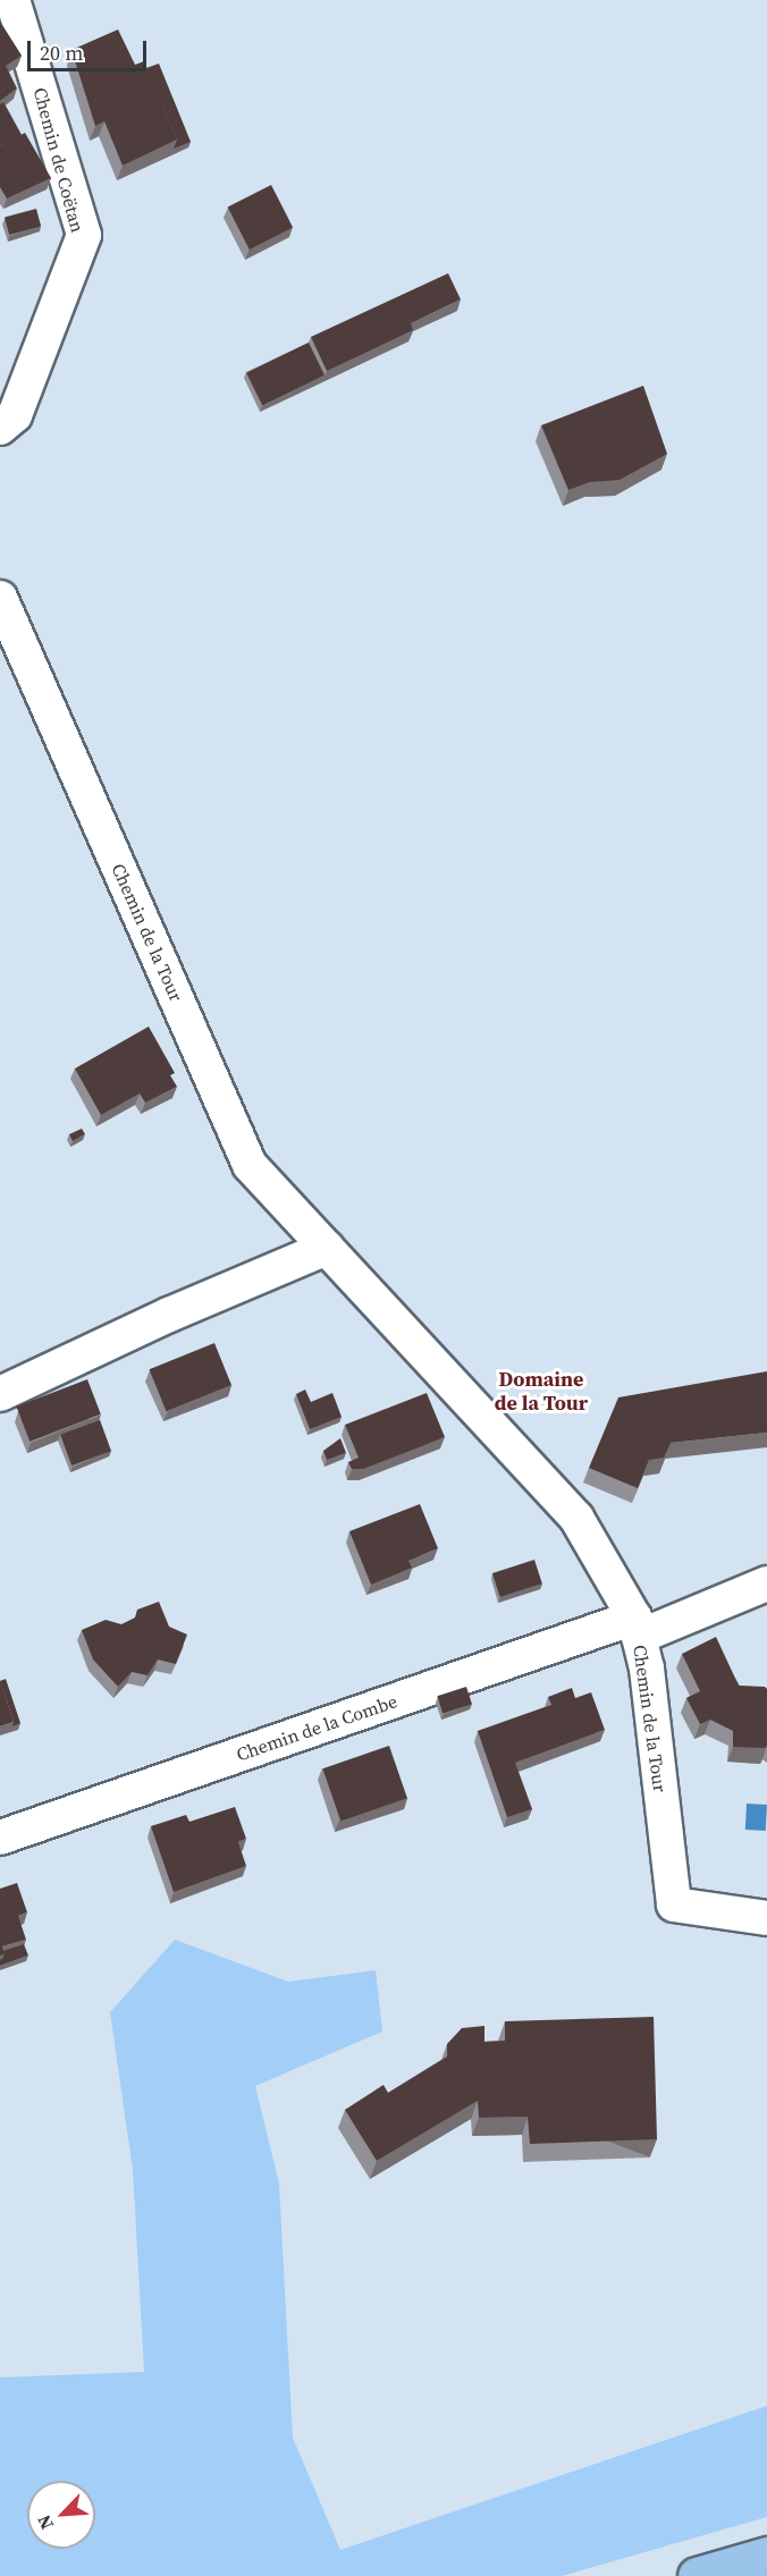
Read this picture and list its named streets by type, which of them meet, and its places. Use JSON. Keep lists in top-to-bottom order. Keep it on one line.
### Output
{"streets":{"street":["Chemin de Coëtan","Chemin de la Tour","Chemin de la Combe"]},"crossings":[["Chemin de la Tour","Chemin de la Combe"]],"districts":["Domaine de la Tour"],"scale_bar":"20 m","north":"bottom left"}
